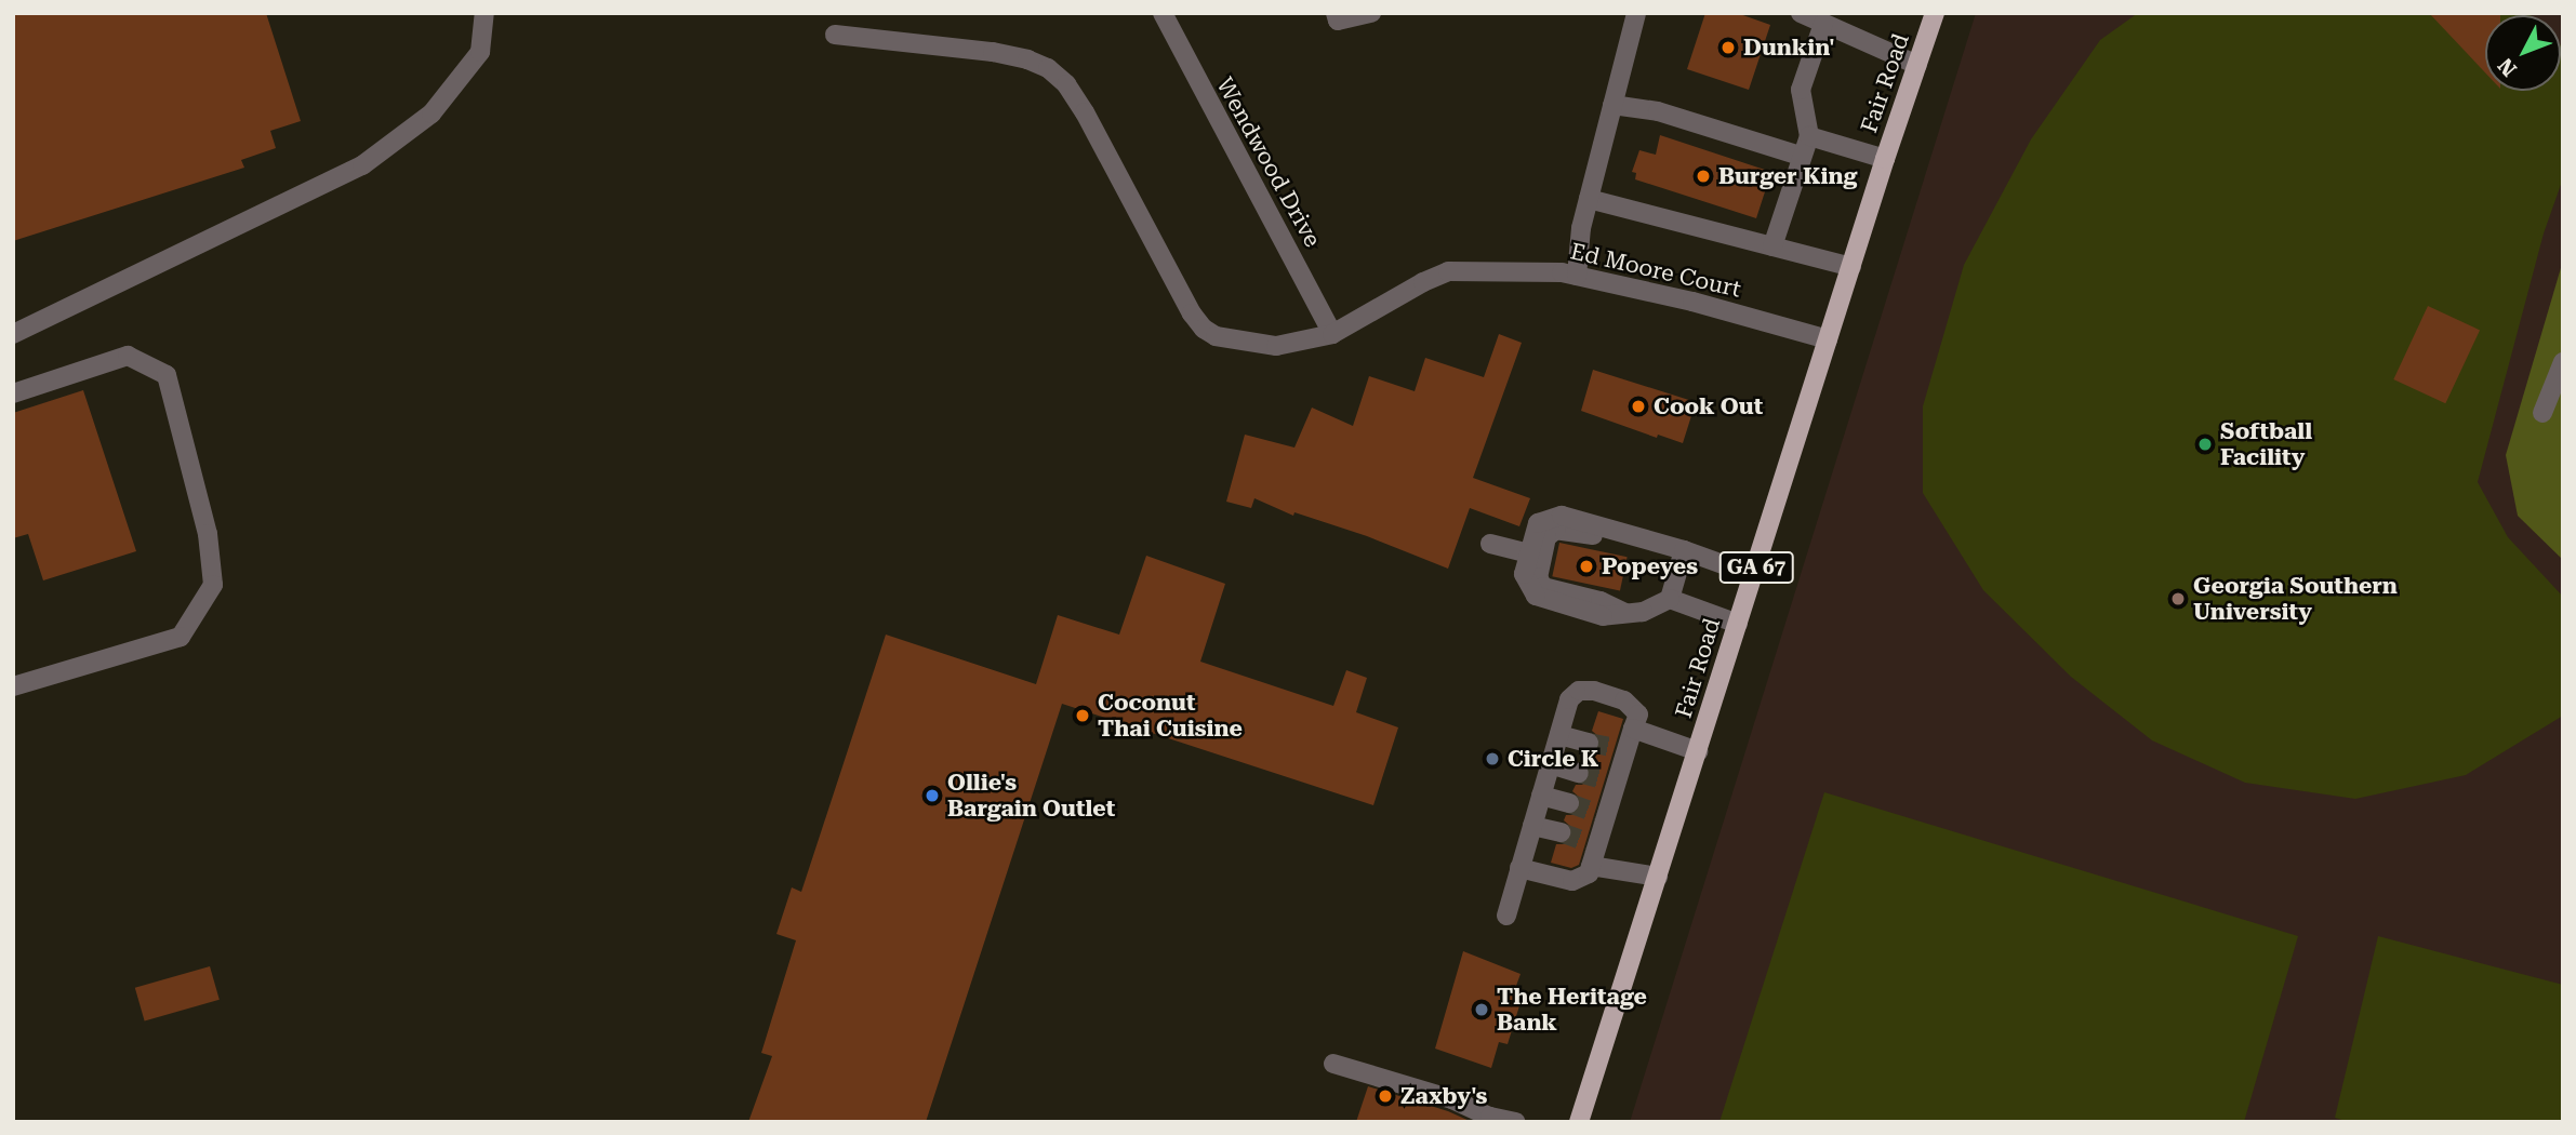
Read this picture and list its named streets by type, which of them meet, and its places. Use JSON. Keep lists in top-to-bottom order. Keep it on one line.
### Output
{"streets":{"main road":["Fair Road","GA 67"],"street":["Wendwood Drive","Ed Moore Court"]},"crossings":[["Fair Road","Ed Moore Court"],["Wendwood Drive","Ed Moore Court"]],"places":["Dunkin'","Burger King","Cook Out","Softball Facility","Popeyes","Georgia Southern University","Coconut Thai Cuisine","Circle K","Ollie's Bargain Outlet","The Heritage Bank","Zaxby's"],"north":"bottom left"}
